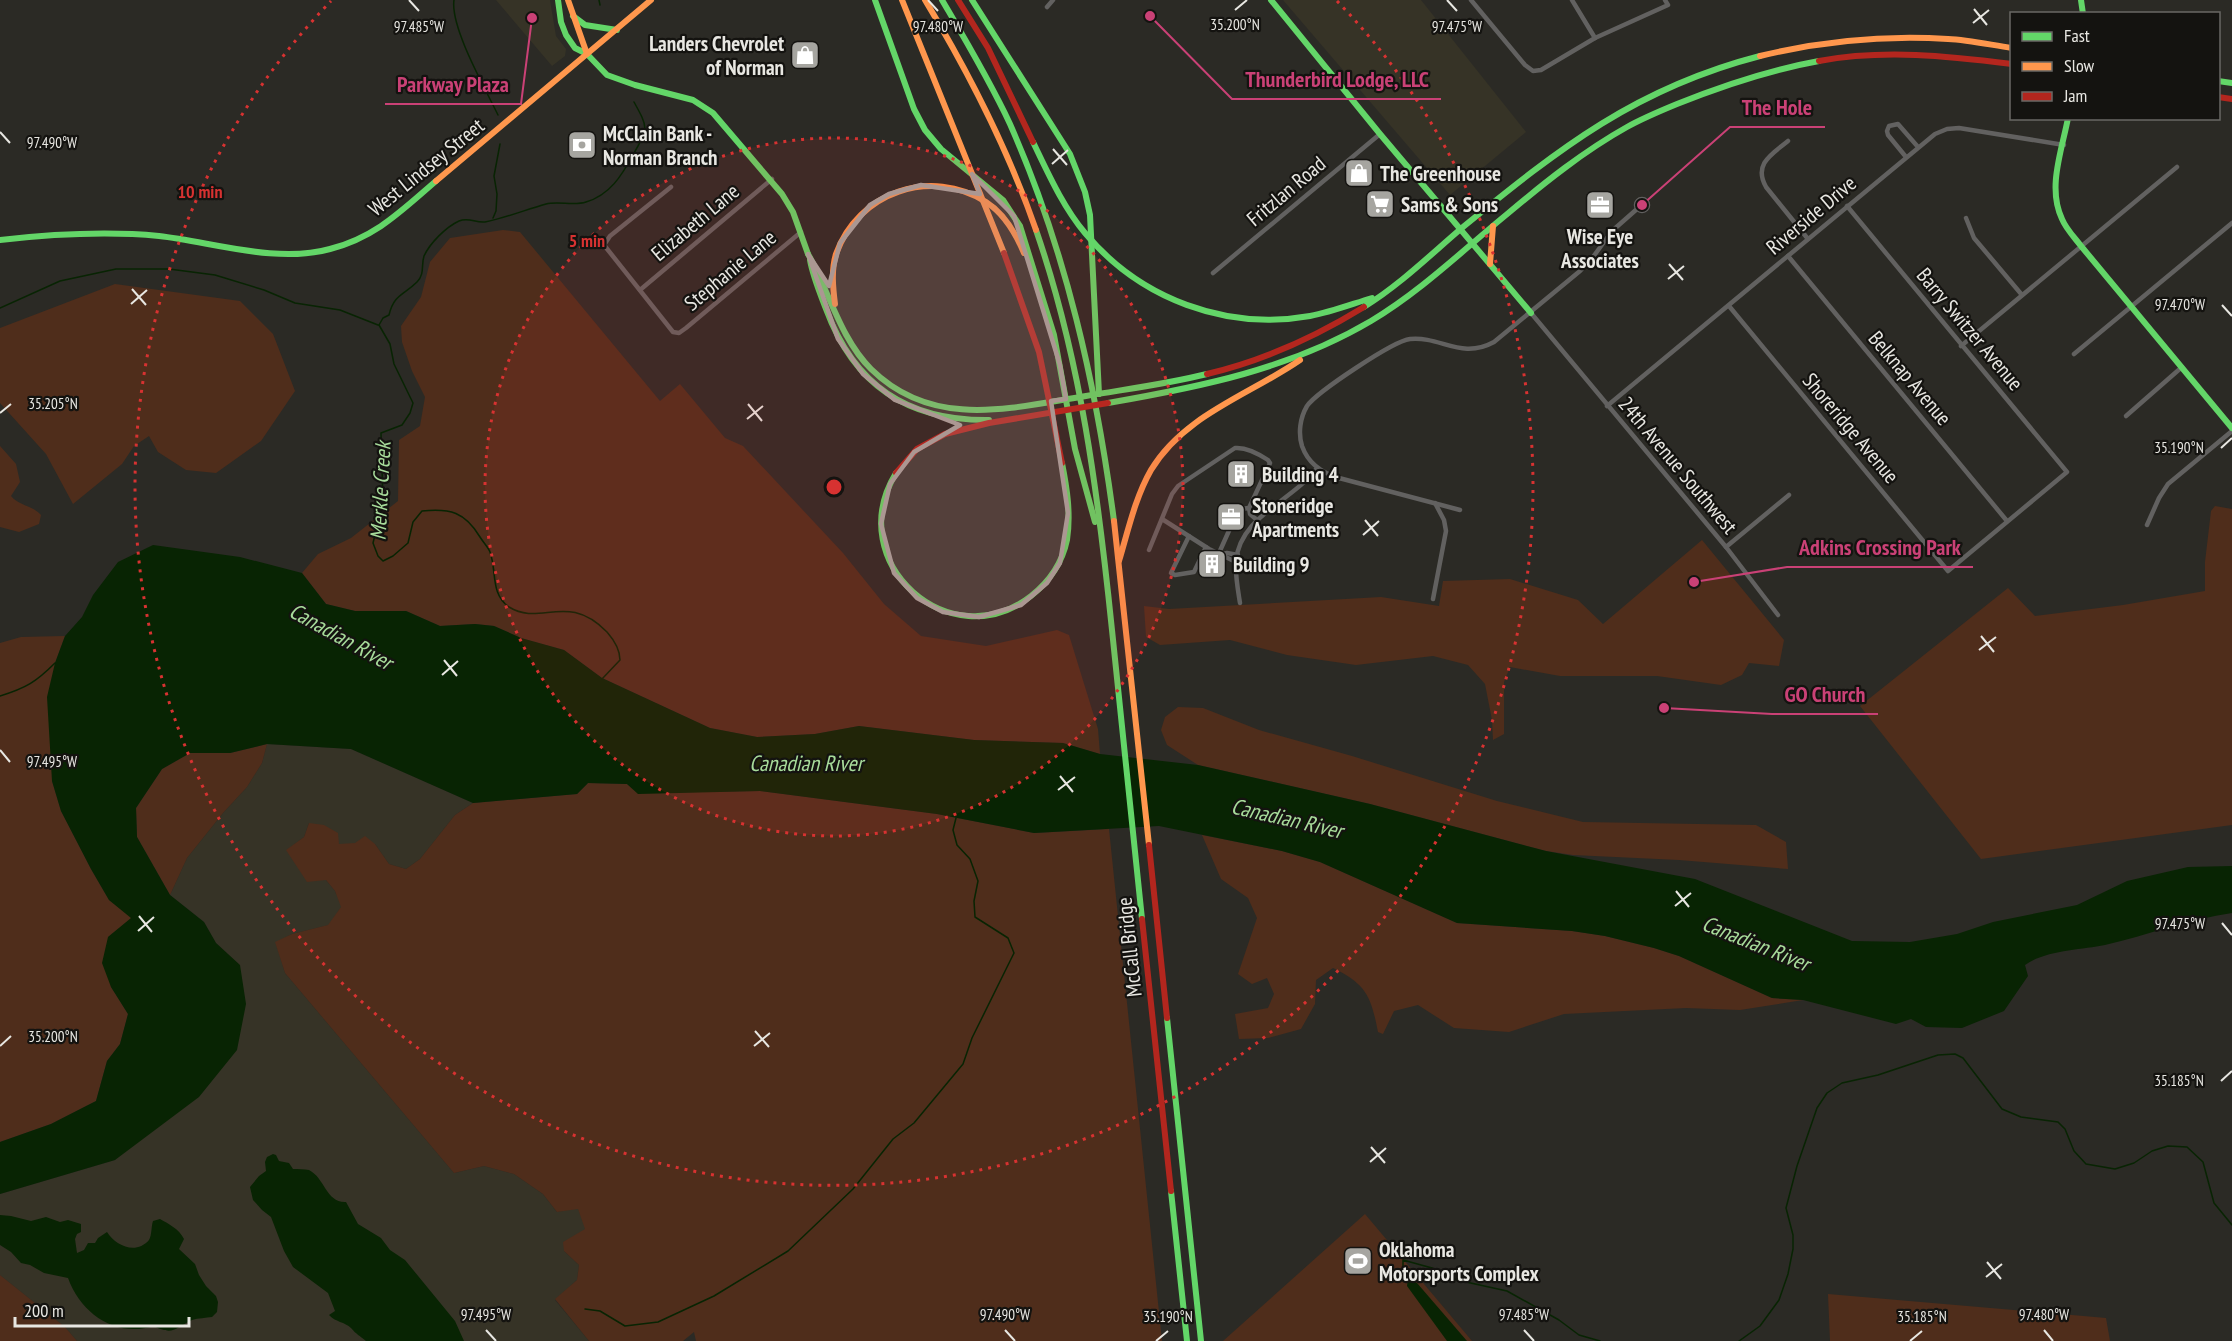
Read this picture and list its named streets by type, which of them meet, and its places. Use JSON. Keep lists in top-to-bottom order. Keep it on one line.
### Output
{"streets":{"main road":["West Lindsey Street","McCall Bridge"],"street":["Fritzlan Road","Riverside Drive","Elizabeth Lane","Stephanie Lane","Barry Switzer Avenue","Belknap Avenue","Shoreridge Avenue","24th Avenue Southwest"]},"crossings":[["Riverside Drive","Barry Switzer Avenue"],["Riverside Drive","Belknap Avenue"],["Riverside Drive","Shoreridge Avenue"],["Riverside Drive","24th Avenue Southwest"],["Elizabeth Lane","Stephanie Lane"],["Barry Switzer Avenue","Belknap Avenue"],["Barry Switzer Avenue","Shoreridge Avenue"],["Belknap Avenue","Shoreridge Avenue"]],"water":["Merkle Creek","Canadian River"],"places":{"other":["Thunderbird Lodge, LLC","Parkway Plaza","The Hole","Adkins Crossing Park","GO Church"],"shop":["Landers Chevrolet of Norman","The Greenhouse"],"bank":["McClain Bank - Norman Branch"],"supermarket":["Sams & Sons"],"office":["Wise Eye Associates","Stoneridge Apartments"],"building":["Building 4","Building 9"],"sports":["Oklahoma Motorsports Complex"]},"legend":["Fast","Slow","Jam"],"scale_bar":"200 m","coordinates":["35.200°N","97.485°W","97.480°W","97.475°W","97.490°W","97.470°W","35.205°N","35.190°N","97.495°W","35.185°N"],"rings":["10 min","5 min"]}
